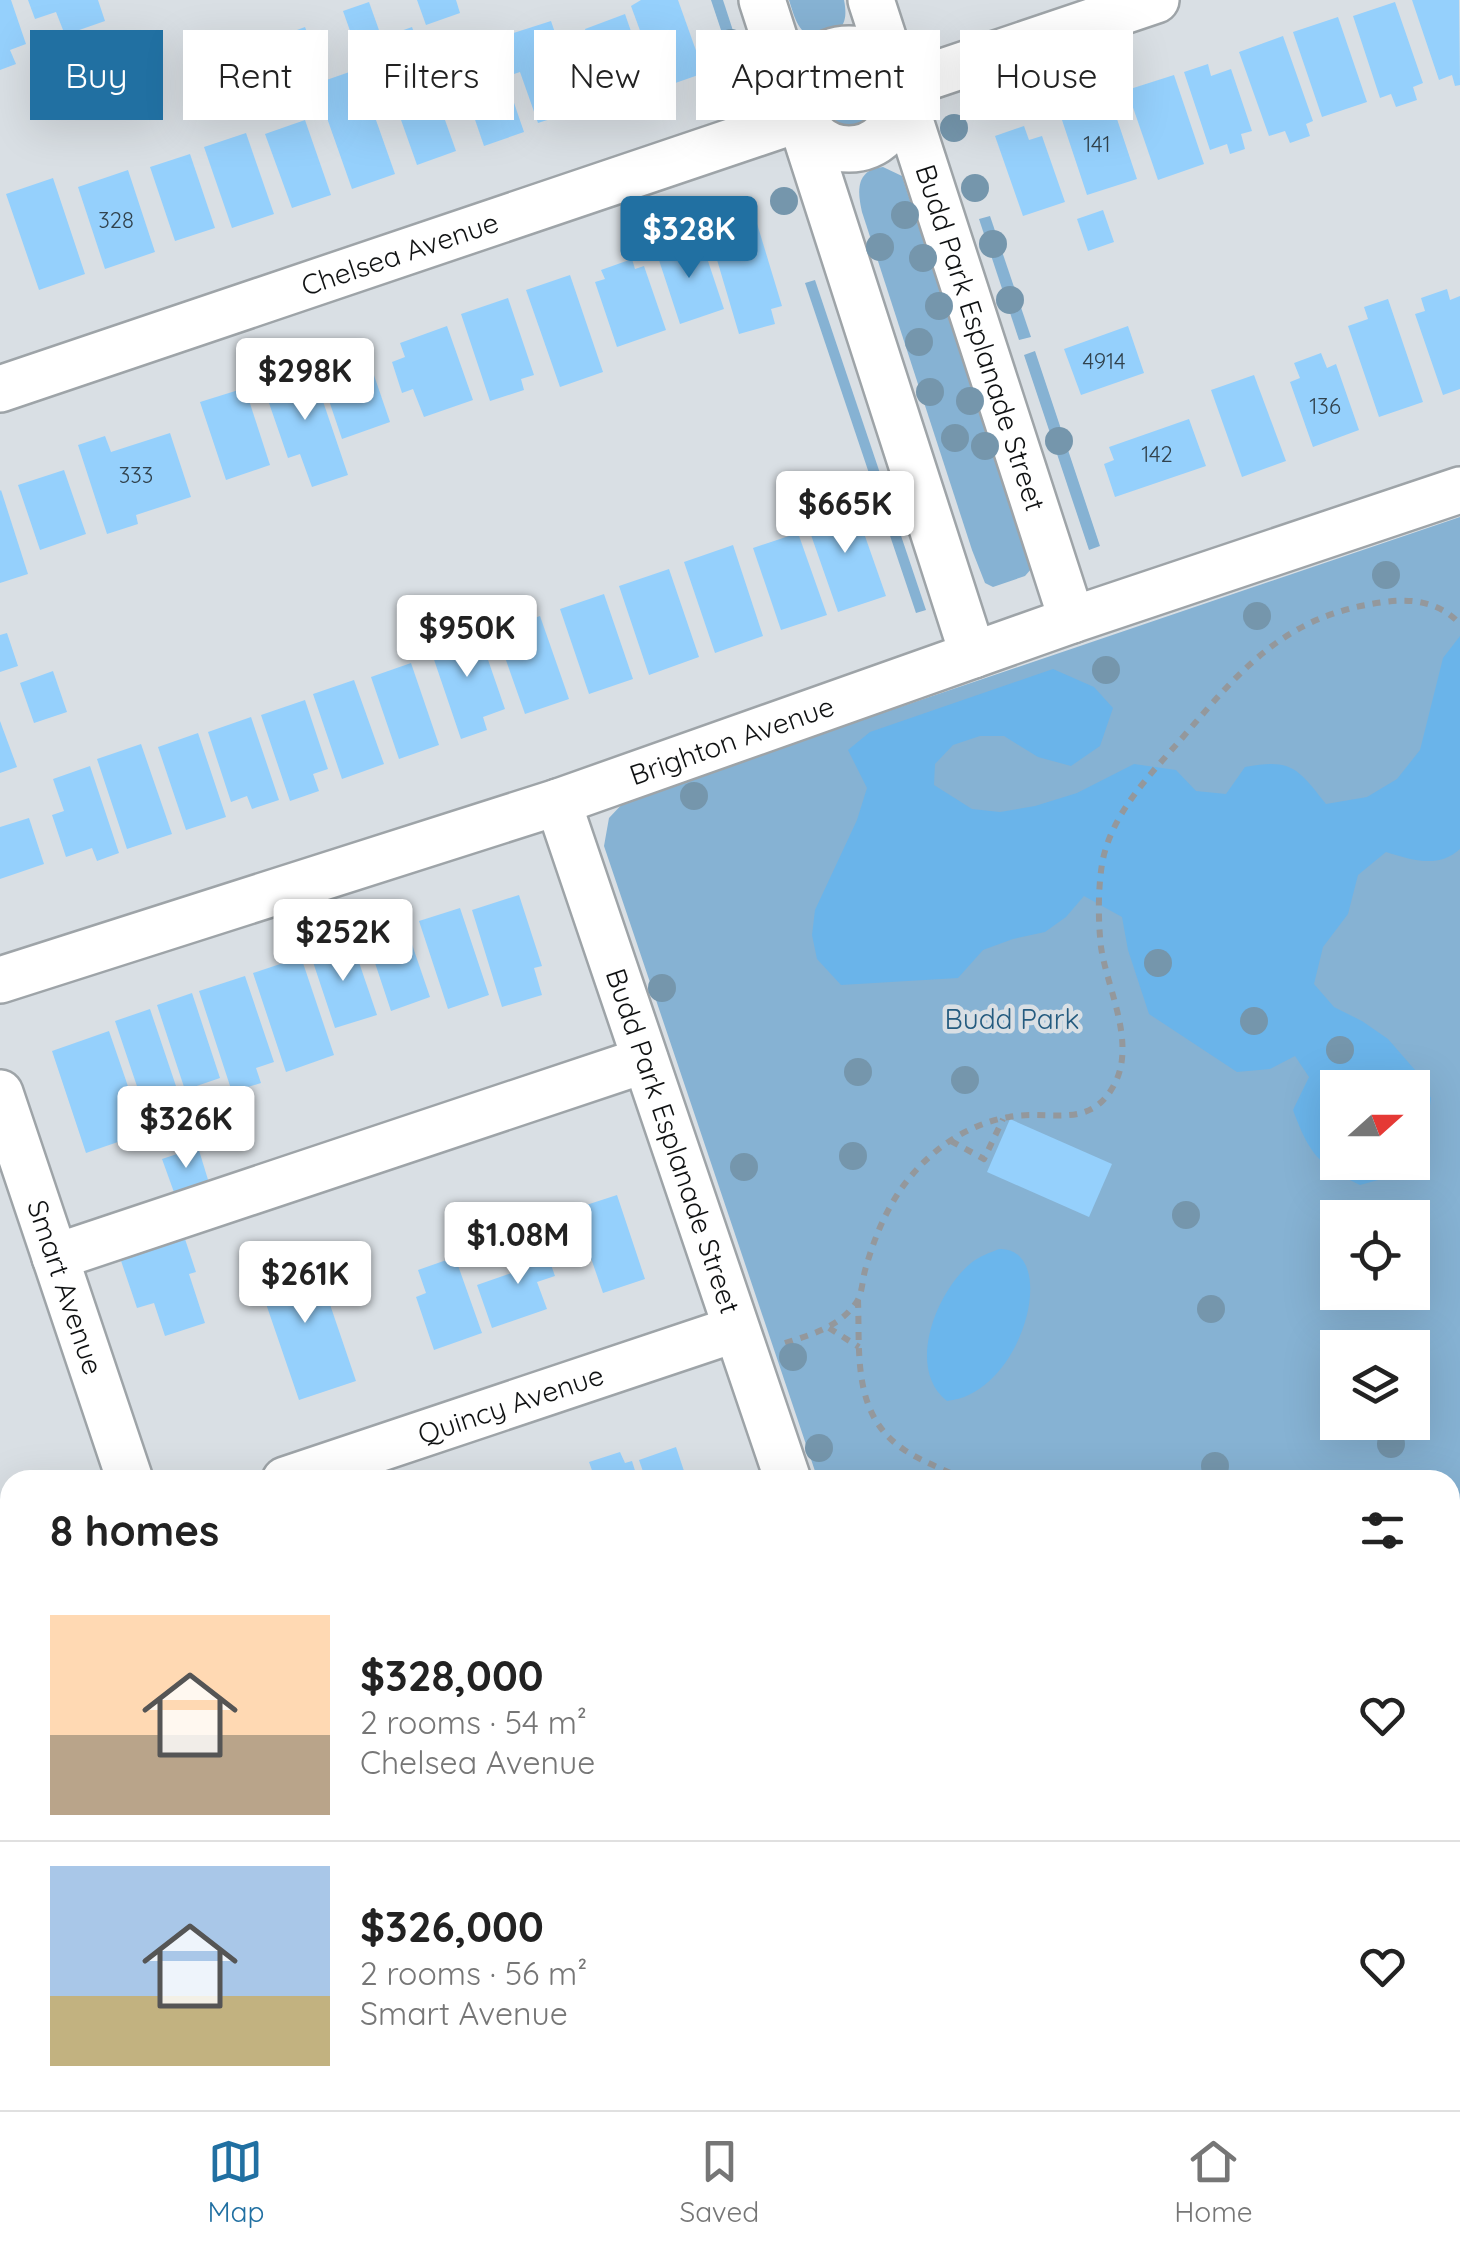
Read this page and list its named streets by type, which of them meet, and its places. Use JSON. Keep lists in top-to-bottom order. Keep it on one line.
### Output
{"streets":{"street":["Chelsea Avenue","Budd Park Esplanade Street","Brighton Avenue","Smart Avenue","Quincy Avenue"]},"crossings":[["Budd Park Esplanade Street","Brighton Avenue"],["Budd Park Esplanade Street","Quincy Avenue"]],"parks":["Budd Park"],"house_numbers":["141","328","4914","136","142","333"],"north":"right","page":{"chip":["Buy","Rent","Filters","New","Apartment","House"],"price":["$328K","$298K","$665K","$950K","$252K","$326K","$1.08M","$261K"],"heading":"8 homes","list":[{"name":"$328,000","note":"2 rooms · 54 m² · Chelsea Avenue"},{"name":"$326,000","note":"2 rooms · 56 m² · Smart Avenue"}],"tabs":["Map","Saved","Home"]}}
